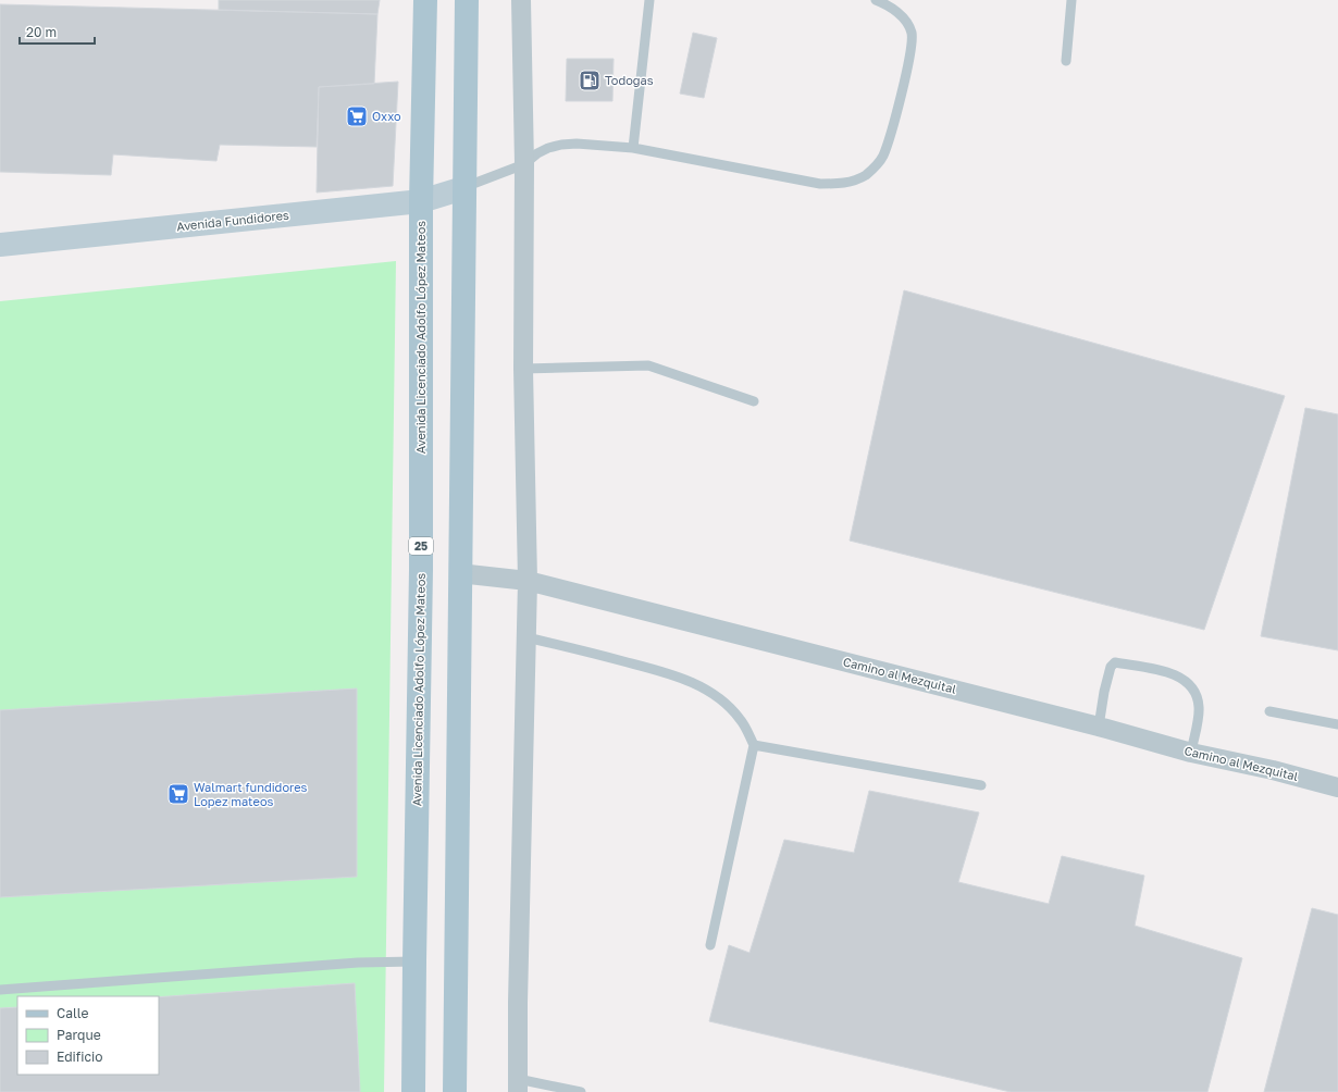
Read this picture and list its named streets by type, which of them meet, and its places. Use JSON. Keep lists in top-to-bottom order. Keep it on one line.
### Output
{"streets":{"main road":["Avenida Licenciado Adolfo López Mateos","25"],"street":["Avenida Fundidores","Camino al Mezquital"]},"crossings":[["Avenida Fundidores","Avenida Licenciado Adolfo López Mateos"]],"places":{"fuel station":["Todogas"],"supermarket":["Oxxo","Walmart fundidores Lopez mateos"]},"legend":["Calle","Parque","Edificio"],"scale_bar":"20 m"}
